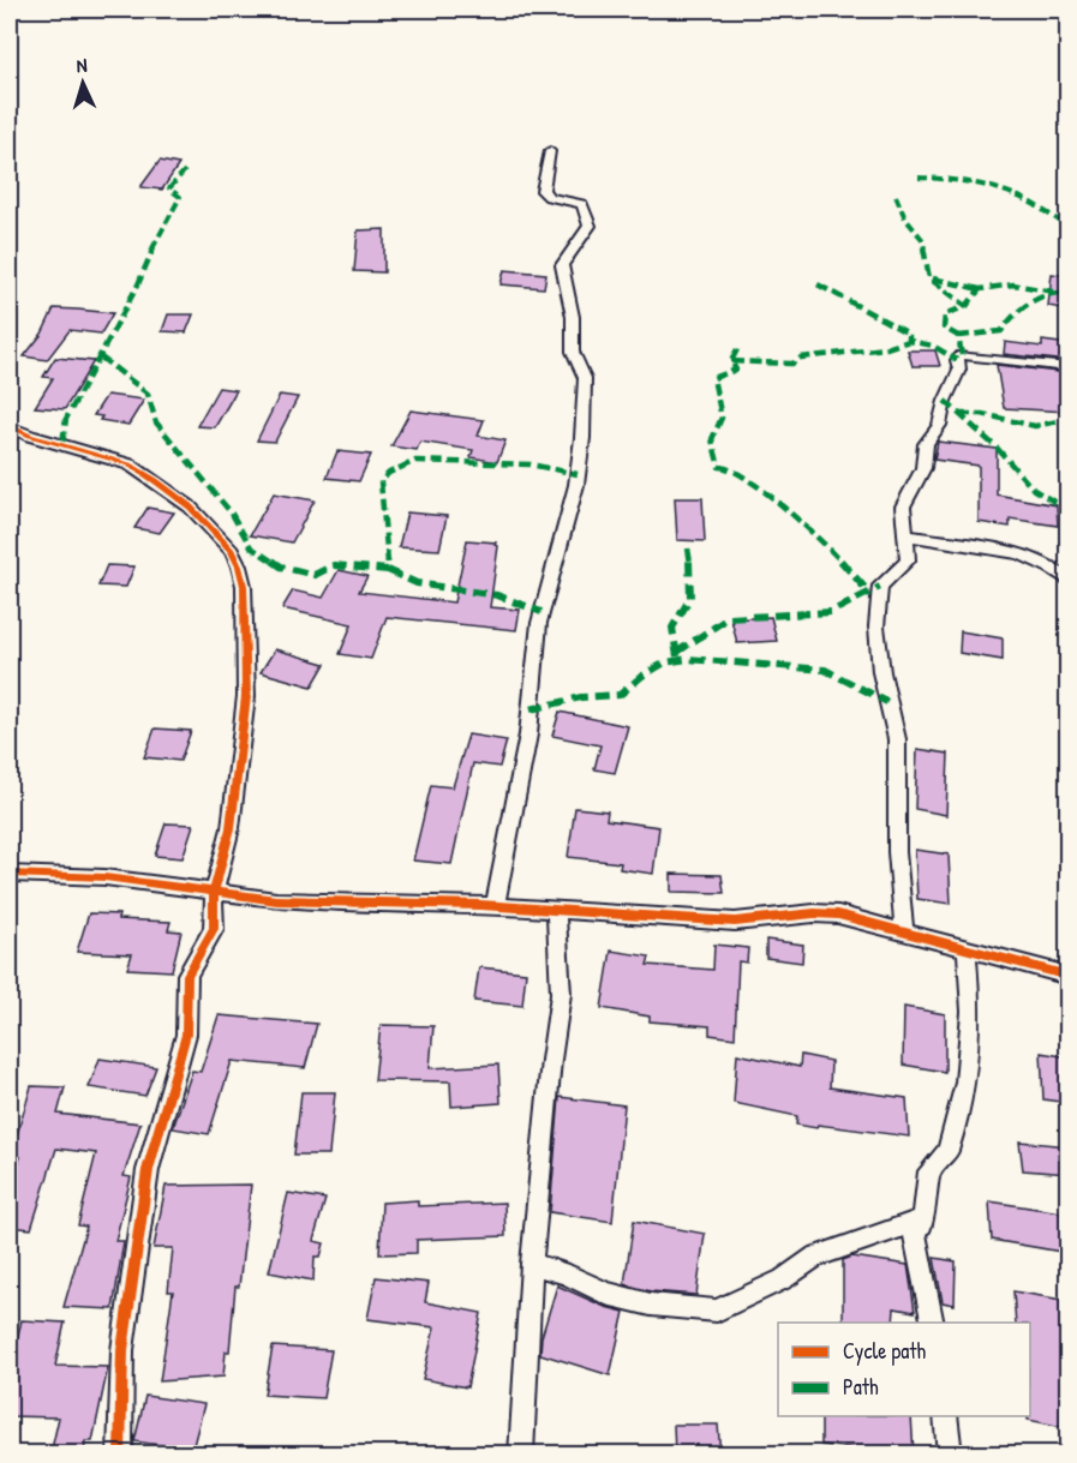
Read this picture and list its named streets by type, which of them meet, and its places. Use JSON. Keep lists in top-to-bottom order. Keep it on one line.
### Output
{"legend":["Cycle path","Path"],"north":"top"}
